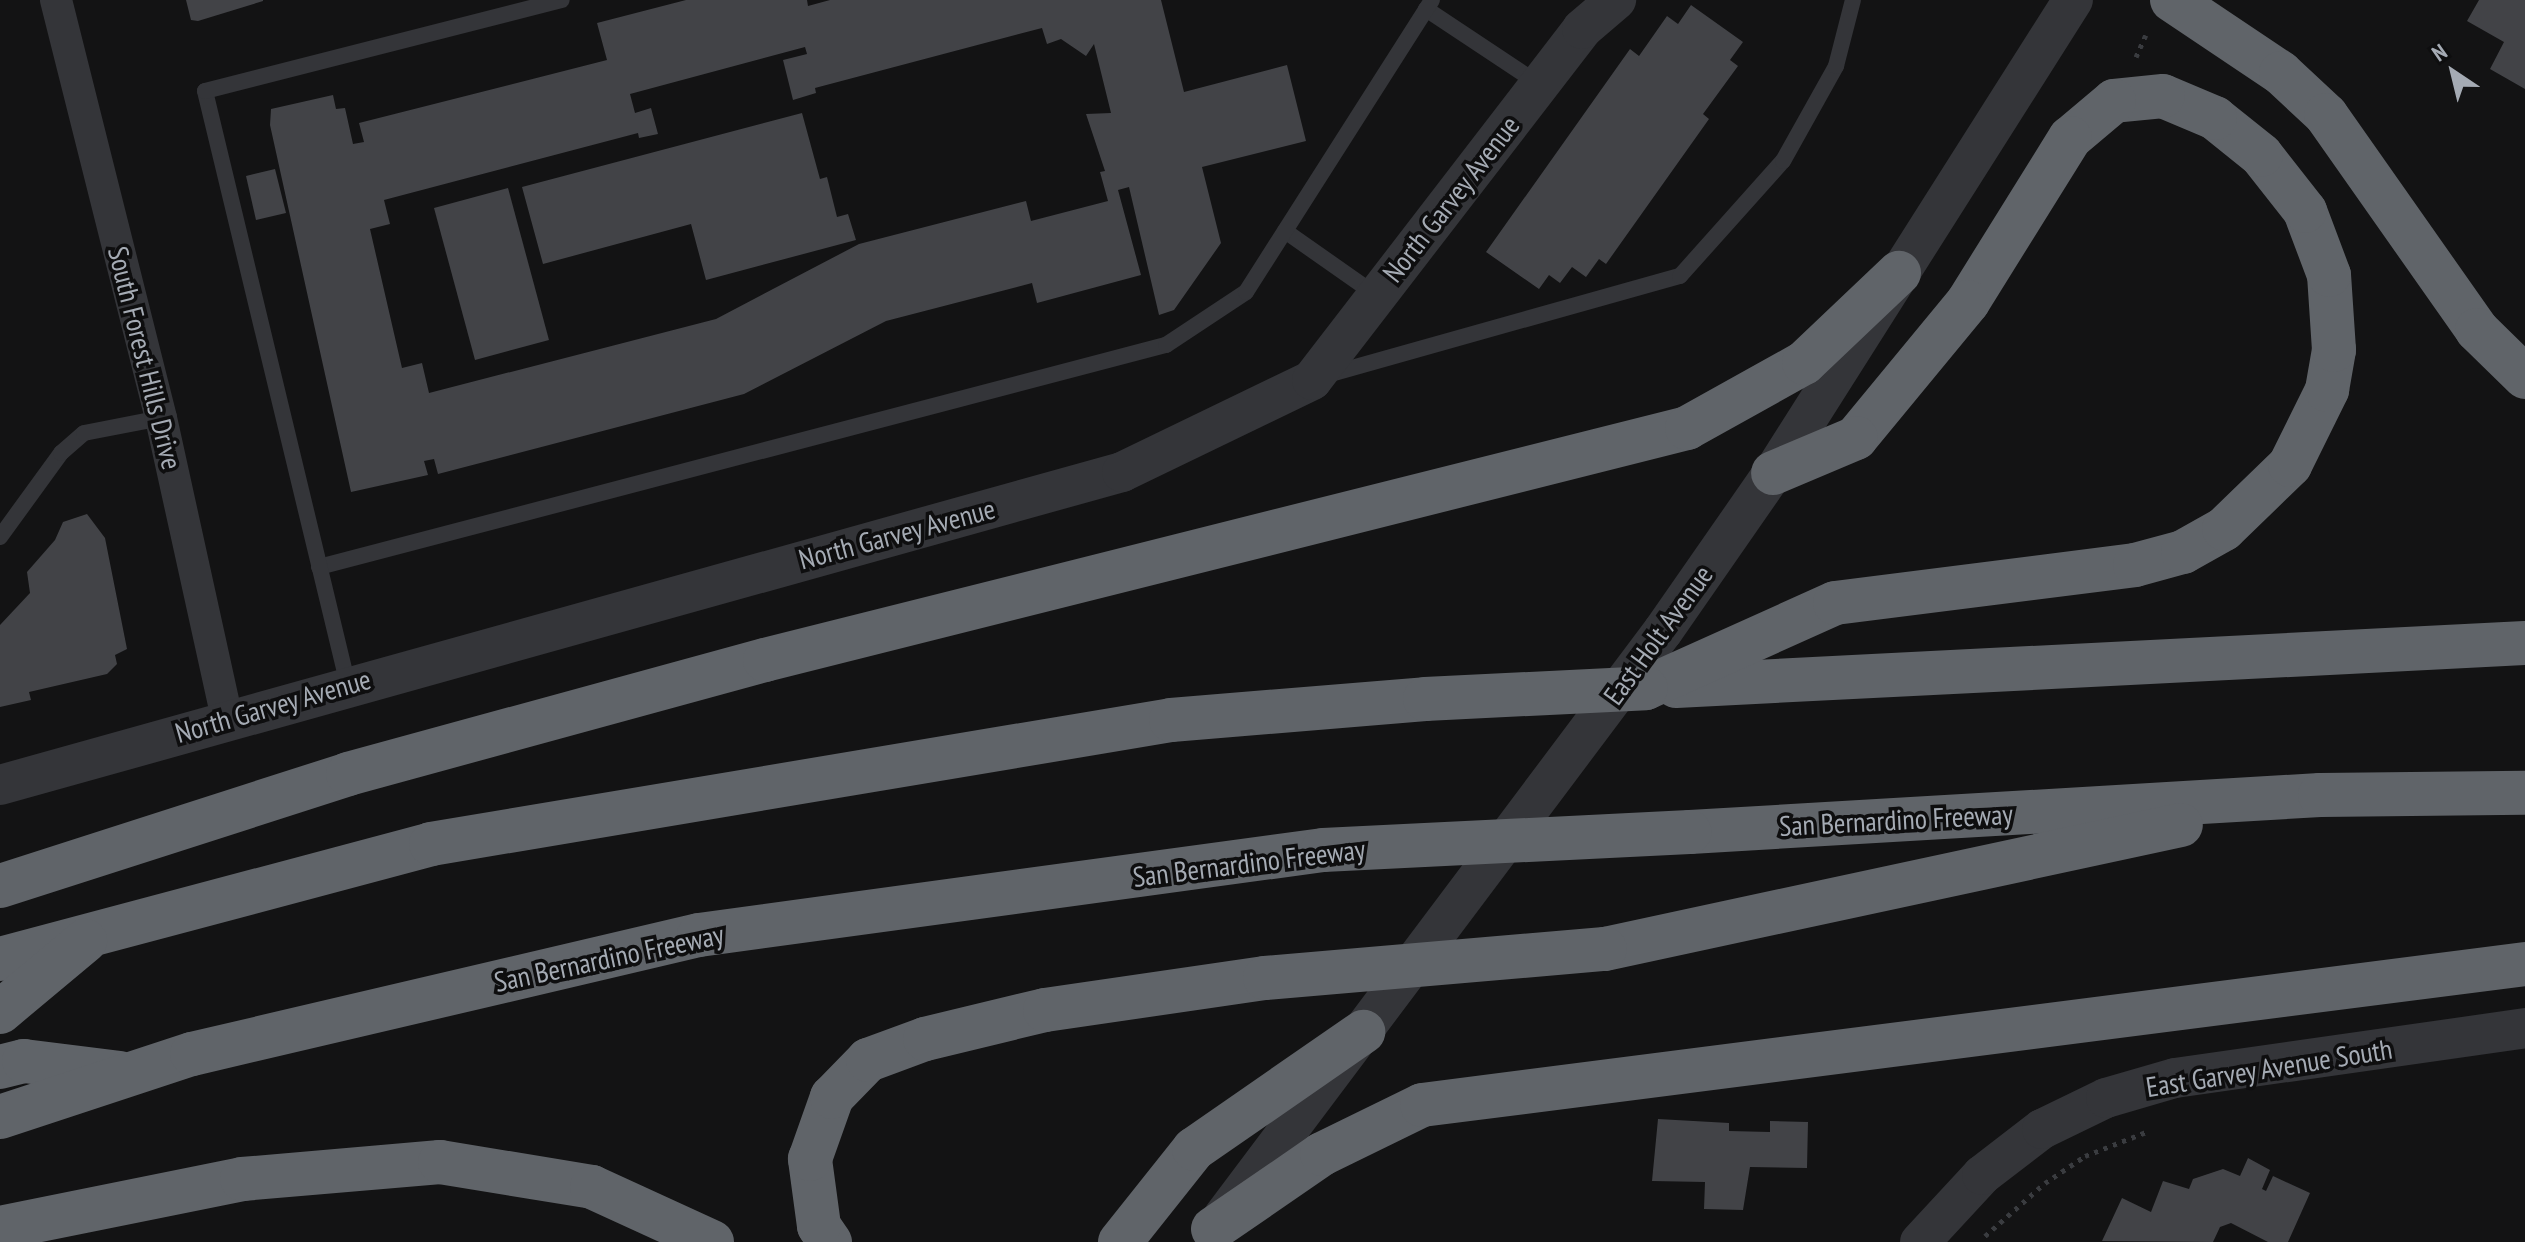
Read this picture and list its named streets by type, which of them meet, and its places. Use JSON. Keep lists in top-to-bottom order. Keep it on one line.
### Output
{"streets":{"highway":["San Bernardino Freeway"],"street":["North Garvey Avenue","South Forest Hills Drive","East Holt Avenue","East Garvey Avenue South"]},"crossings":[["North Garvey Avenue","South Forest Hills Drive"]],"north":"top left"}
